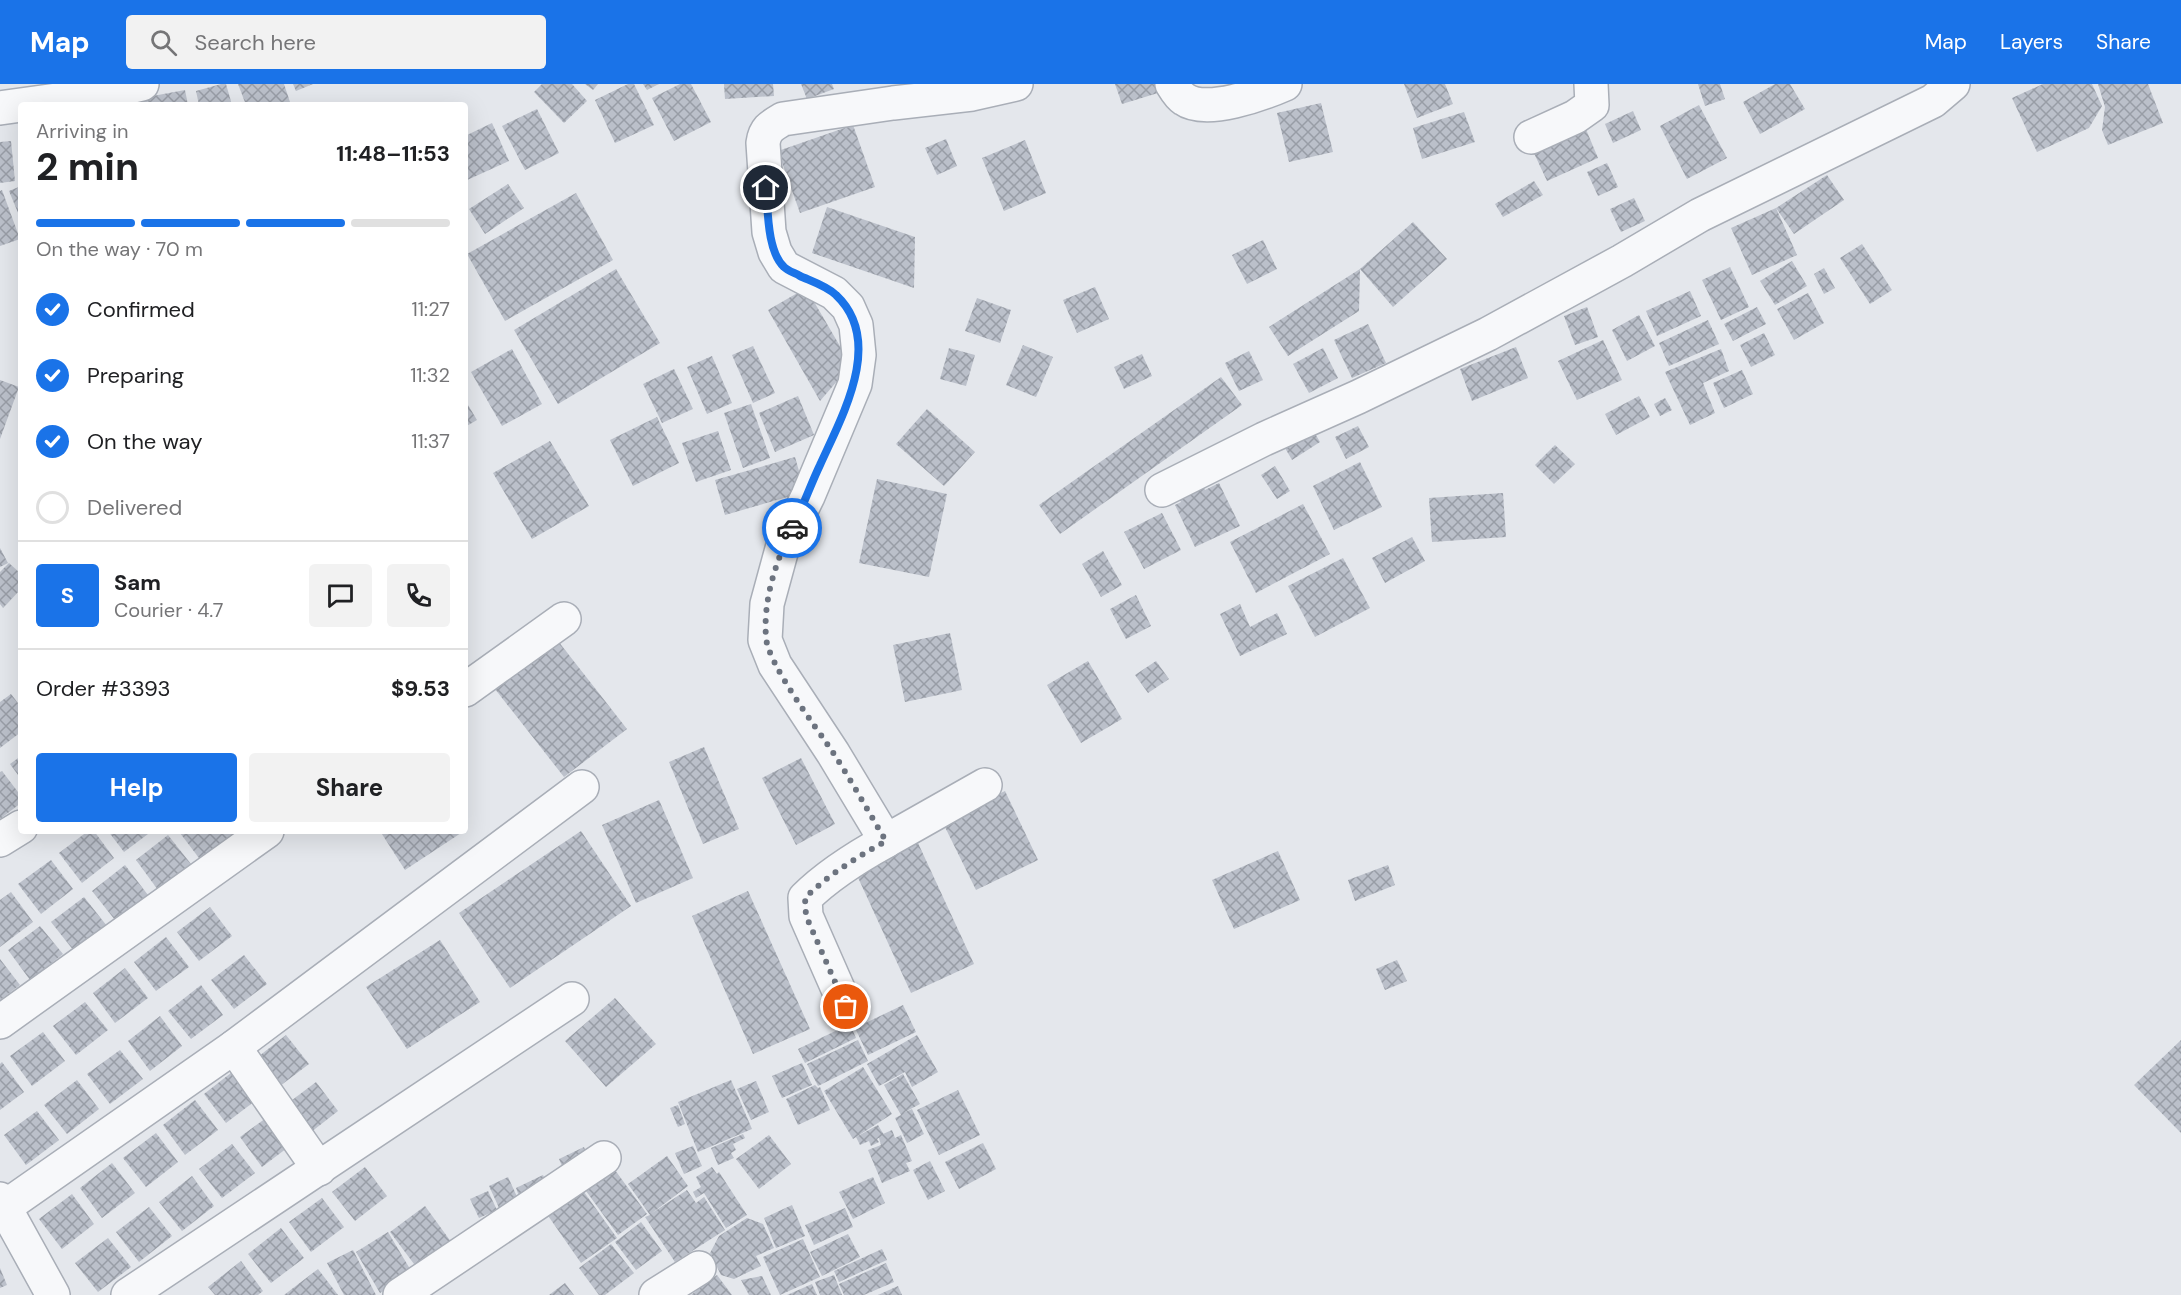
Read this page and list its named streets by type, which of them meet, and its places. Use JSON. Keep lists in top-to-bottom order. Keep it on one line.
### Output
{"page":{"header":"Map","search":"Search here","nav":["Map","Layers","Share"],"heading":["2 min","Arriving in","11:48–11:53"],"panel":["Sam","Courier · 4.7","Order #3393","$9.53"],"bar":"On the way · 70 m","list":[["Confirmed","11:27"],["Preparing","11:32"],["On the way","11:37"],"Delivered"],"round":"S","buttons":["Help","Share"]}}
